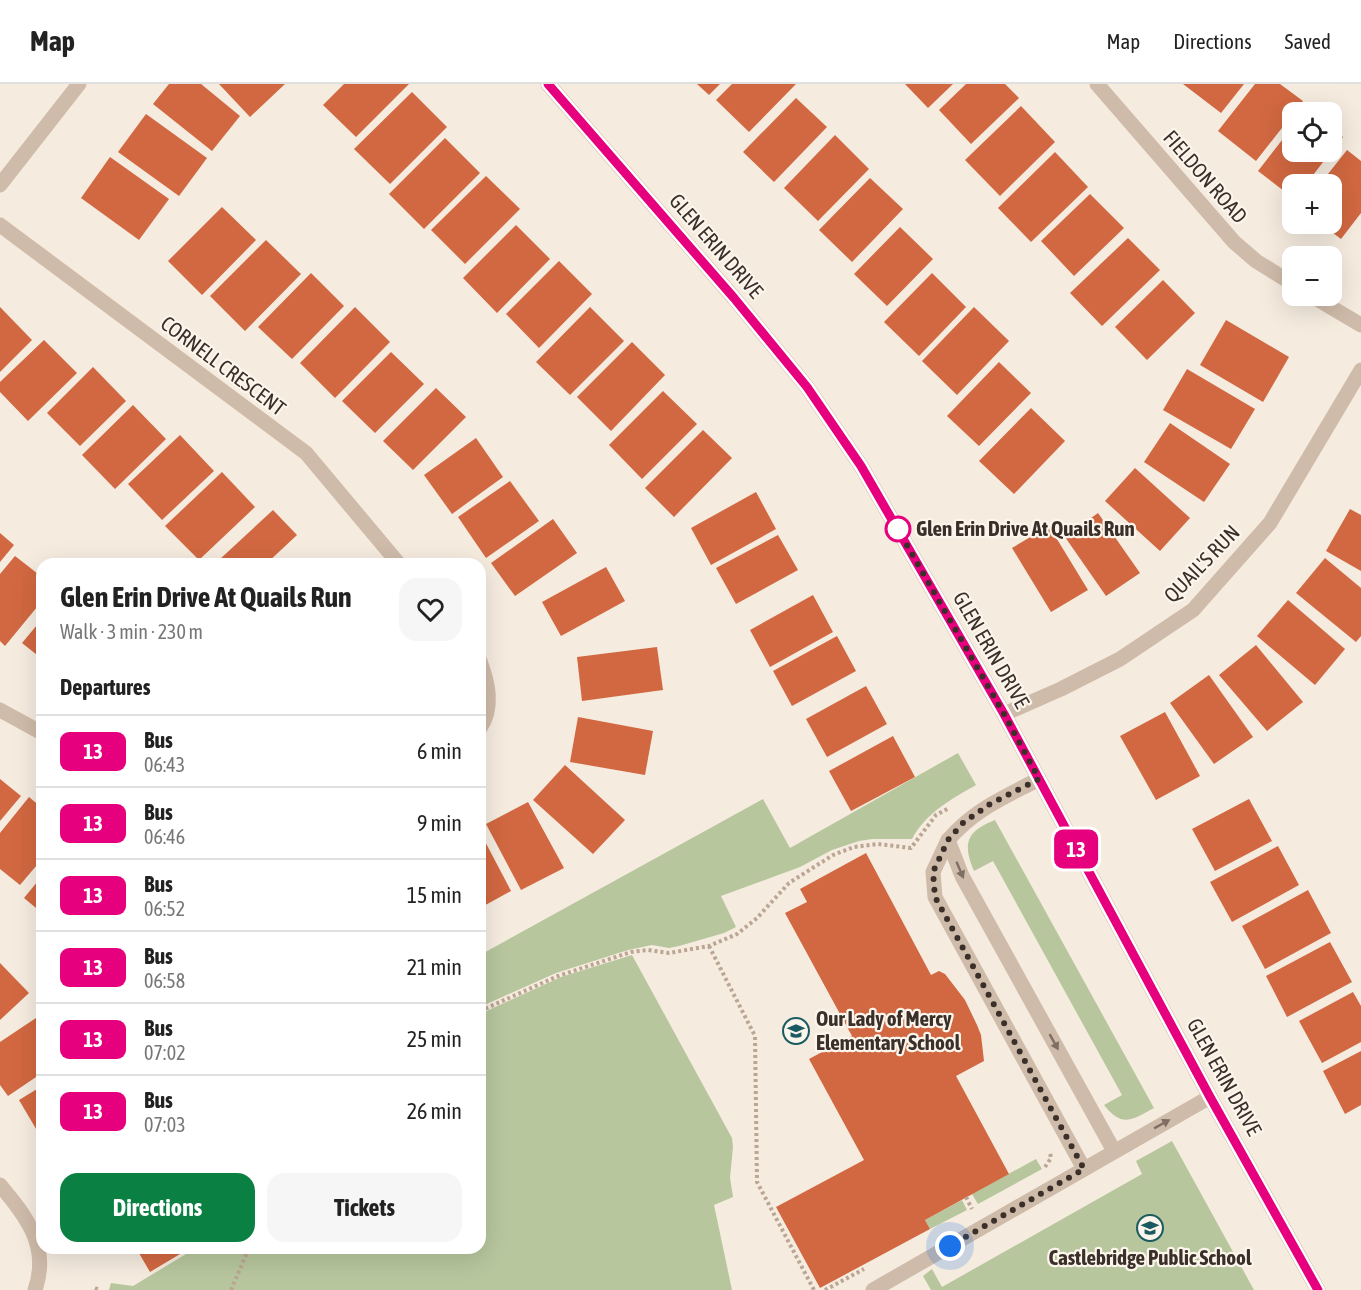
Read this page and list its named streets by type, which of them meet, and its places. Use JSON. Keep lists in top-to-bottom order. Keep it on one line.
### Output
{"streets":{"street":["FIELDON ROAD","GLEN ERIN DRIVE","CORNELL CRESCENT","QUAIL'S RUN"]},"crossings":[["GLEN ERIN DRIVE","QUAIL'S RUN"]],"places":{"other":["Glen Erin Drive At Quails Run"],"school or university":["Our Lady of Mercy Elementary School","Castlebridge Public School"]},"lines":["bus line 13"],"page":{"header":"Map","nav":["Map","Directions","Saved"],"on_map":"13","map_buttons":["+","−"],"heading":[["Glen Erin Drive At Quails Run","Walk · 3 min · 230 m"],"Departures"],"list":[{"mark":"13","name":"Bus","note":"06:43","value":"6 min"},{"mark":"13","name":"Bus","note":"06:46","value":"9 min"},{"mark":"13","name":"Bus","note":"06:52","value":"15 min"},{"mark":"13","name":"Bus","note":"06:58","value":"21 min"},{"mark":"13","name":"Bus","note":"07:02","value":"25 min"},{"mark":"13","name":"Bus","note":"07:03","value":"26 min"}],"buttons":["Directions","Tickets"]}}
